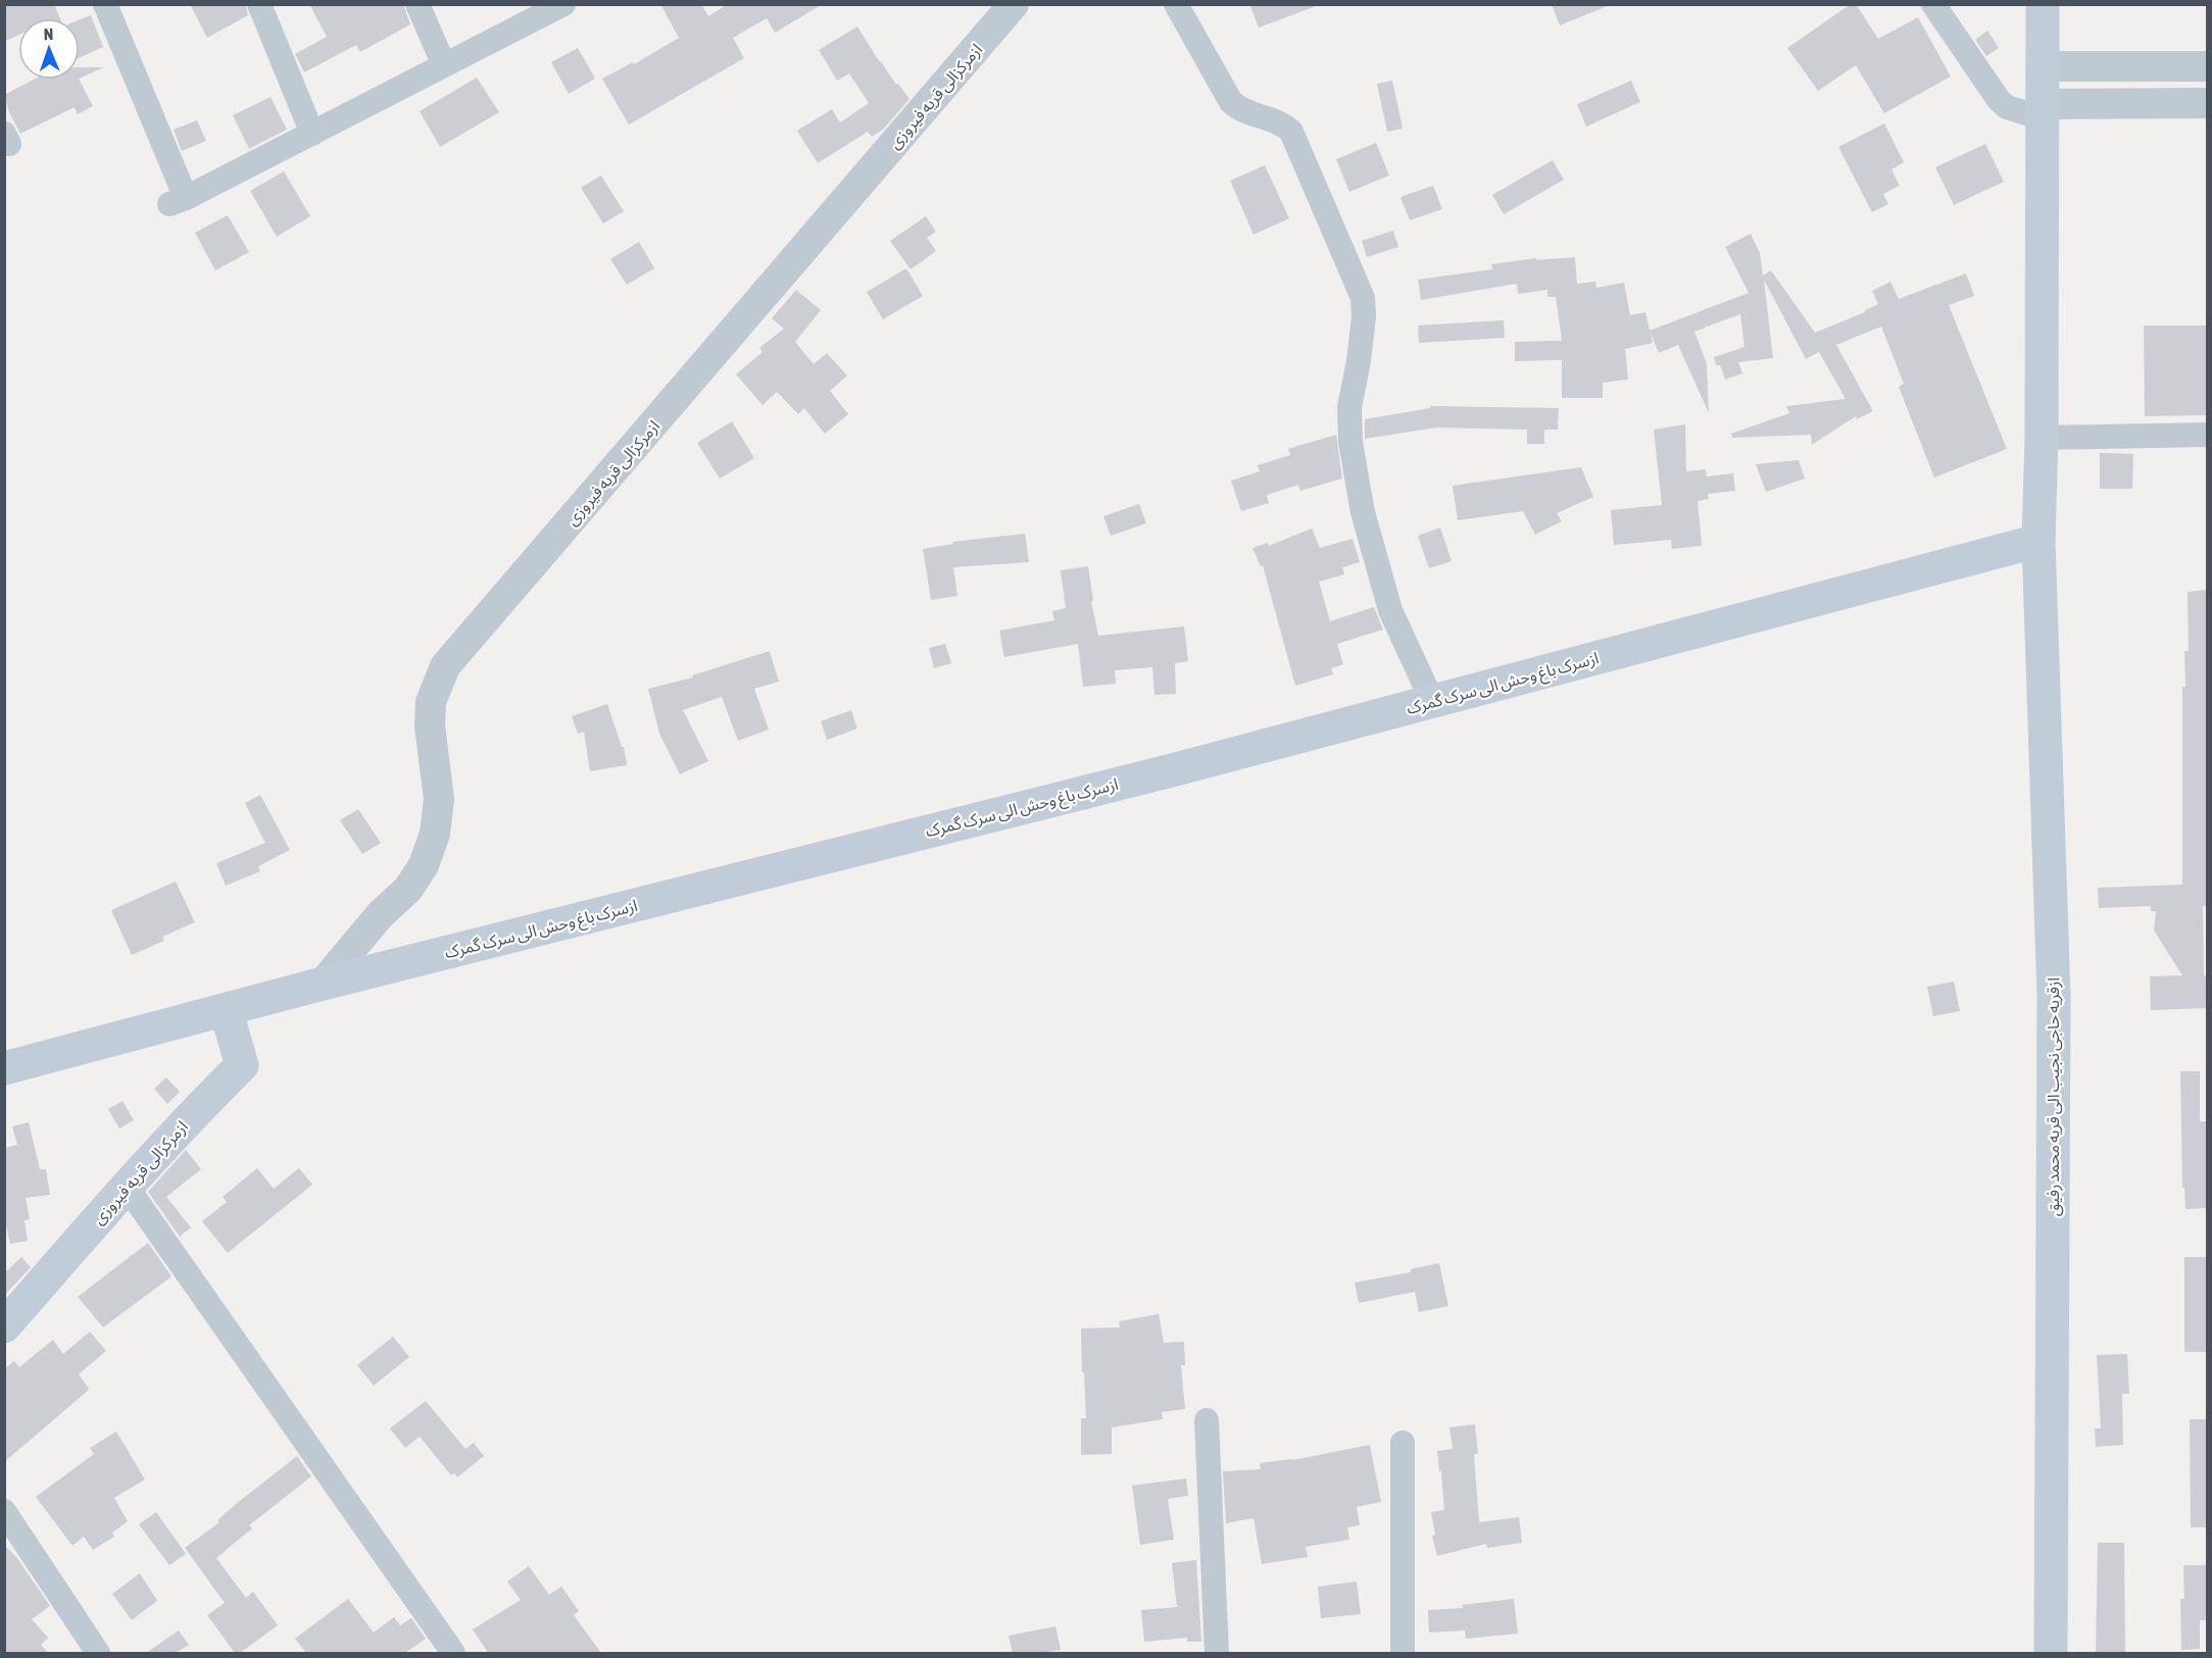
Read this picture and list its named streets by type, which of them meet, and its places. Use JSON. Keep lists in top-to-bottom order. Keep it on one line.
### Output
{"streets":{"main road":["ازمرکزالی قریه فیروزی","ازسرک باغ وحش الی سرک گمرک","ازقریه حاجی نجیب الی قریه محمد رفیق"]},"crossings":[["ازمرکزالی قریه فیروزی","ازسرک باغ وحش الی سرک گمرک"],["ازسرک باغ وحش الی سرک گمرک","ازقریه حاجی نجیب الی قریه محمد رفیق"]],"north":"top"}
